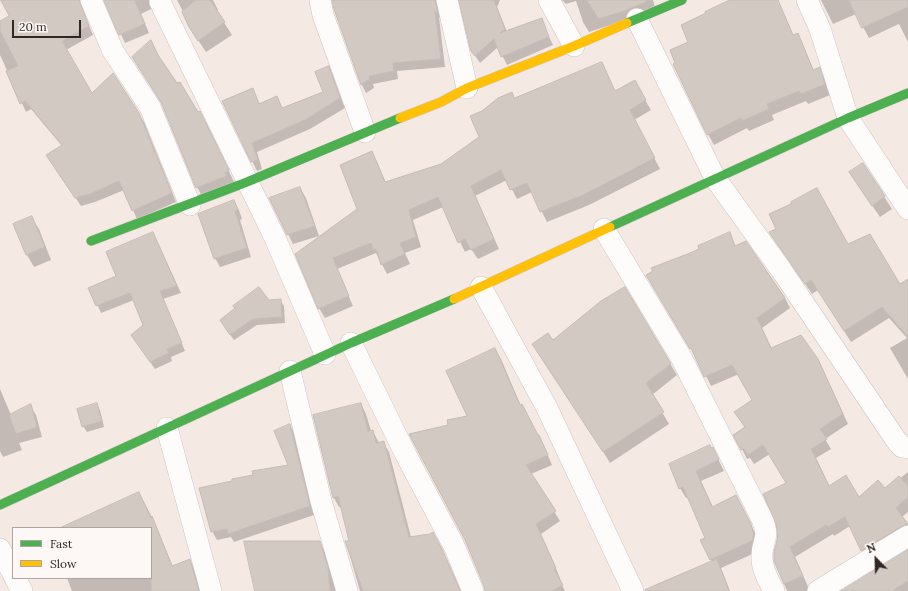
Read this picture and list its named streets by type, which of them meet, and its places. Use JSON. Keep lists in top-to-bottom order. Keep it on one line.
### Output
{"legend":["Fast","Slow"],"scale_bar":"20 m","north":"top left"}
